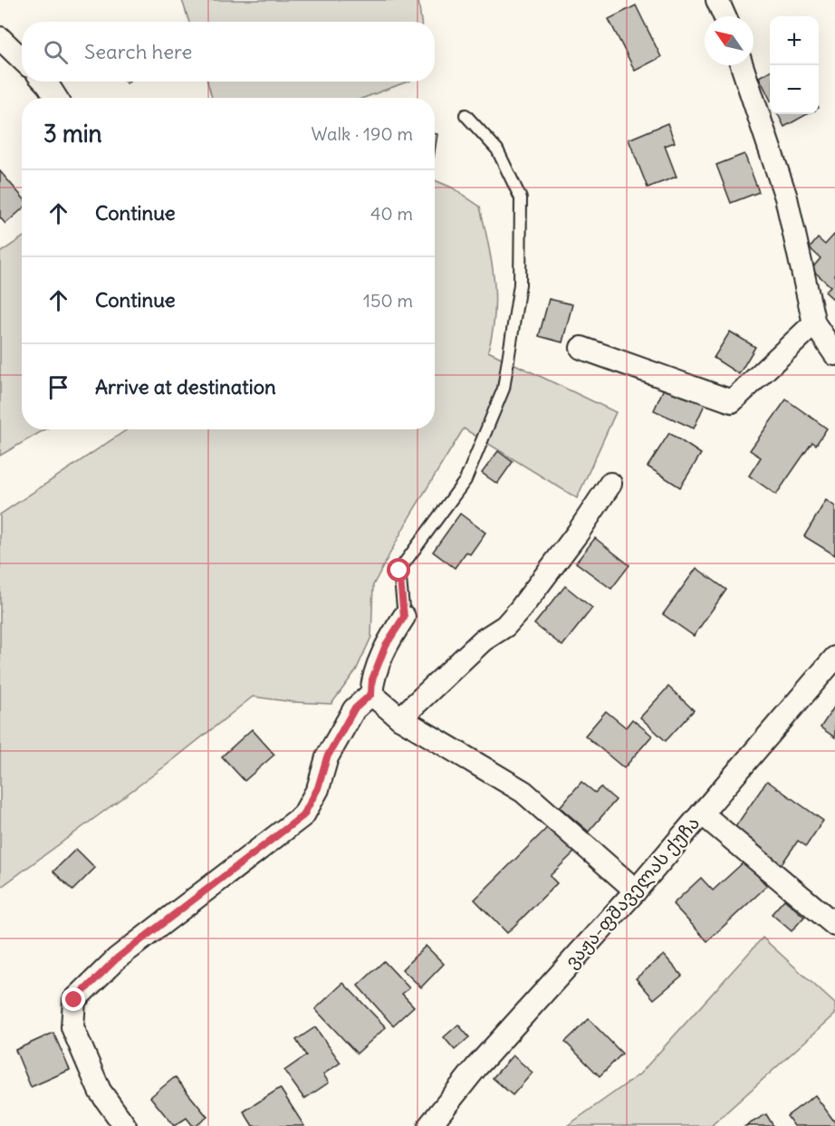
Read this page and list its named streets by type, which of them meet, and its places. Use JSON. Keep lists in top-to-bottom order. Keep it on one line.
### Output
{"streets":{"street":["ვაჟა-ფშაველას ქუჩა"]},"north":"top left","page":{"map_buttons":["+","−"],"search":"Search here","heading":["3 min","Walk · 190 m"],"list":[["Continue","40 m"],["Continue","150 m"],"Arrive at destination"]}}
